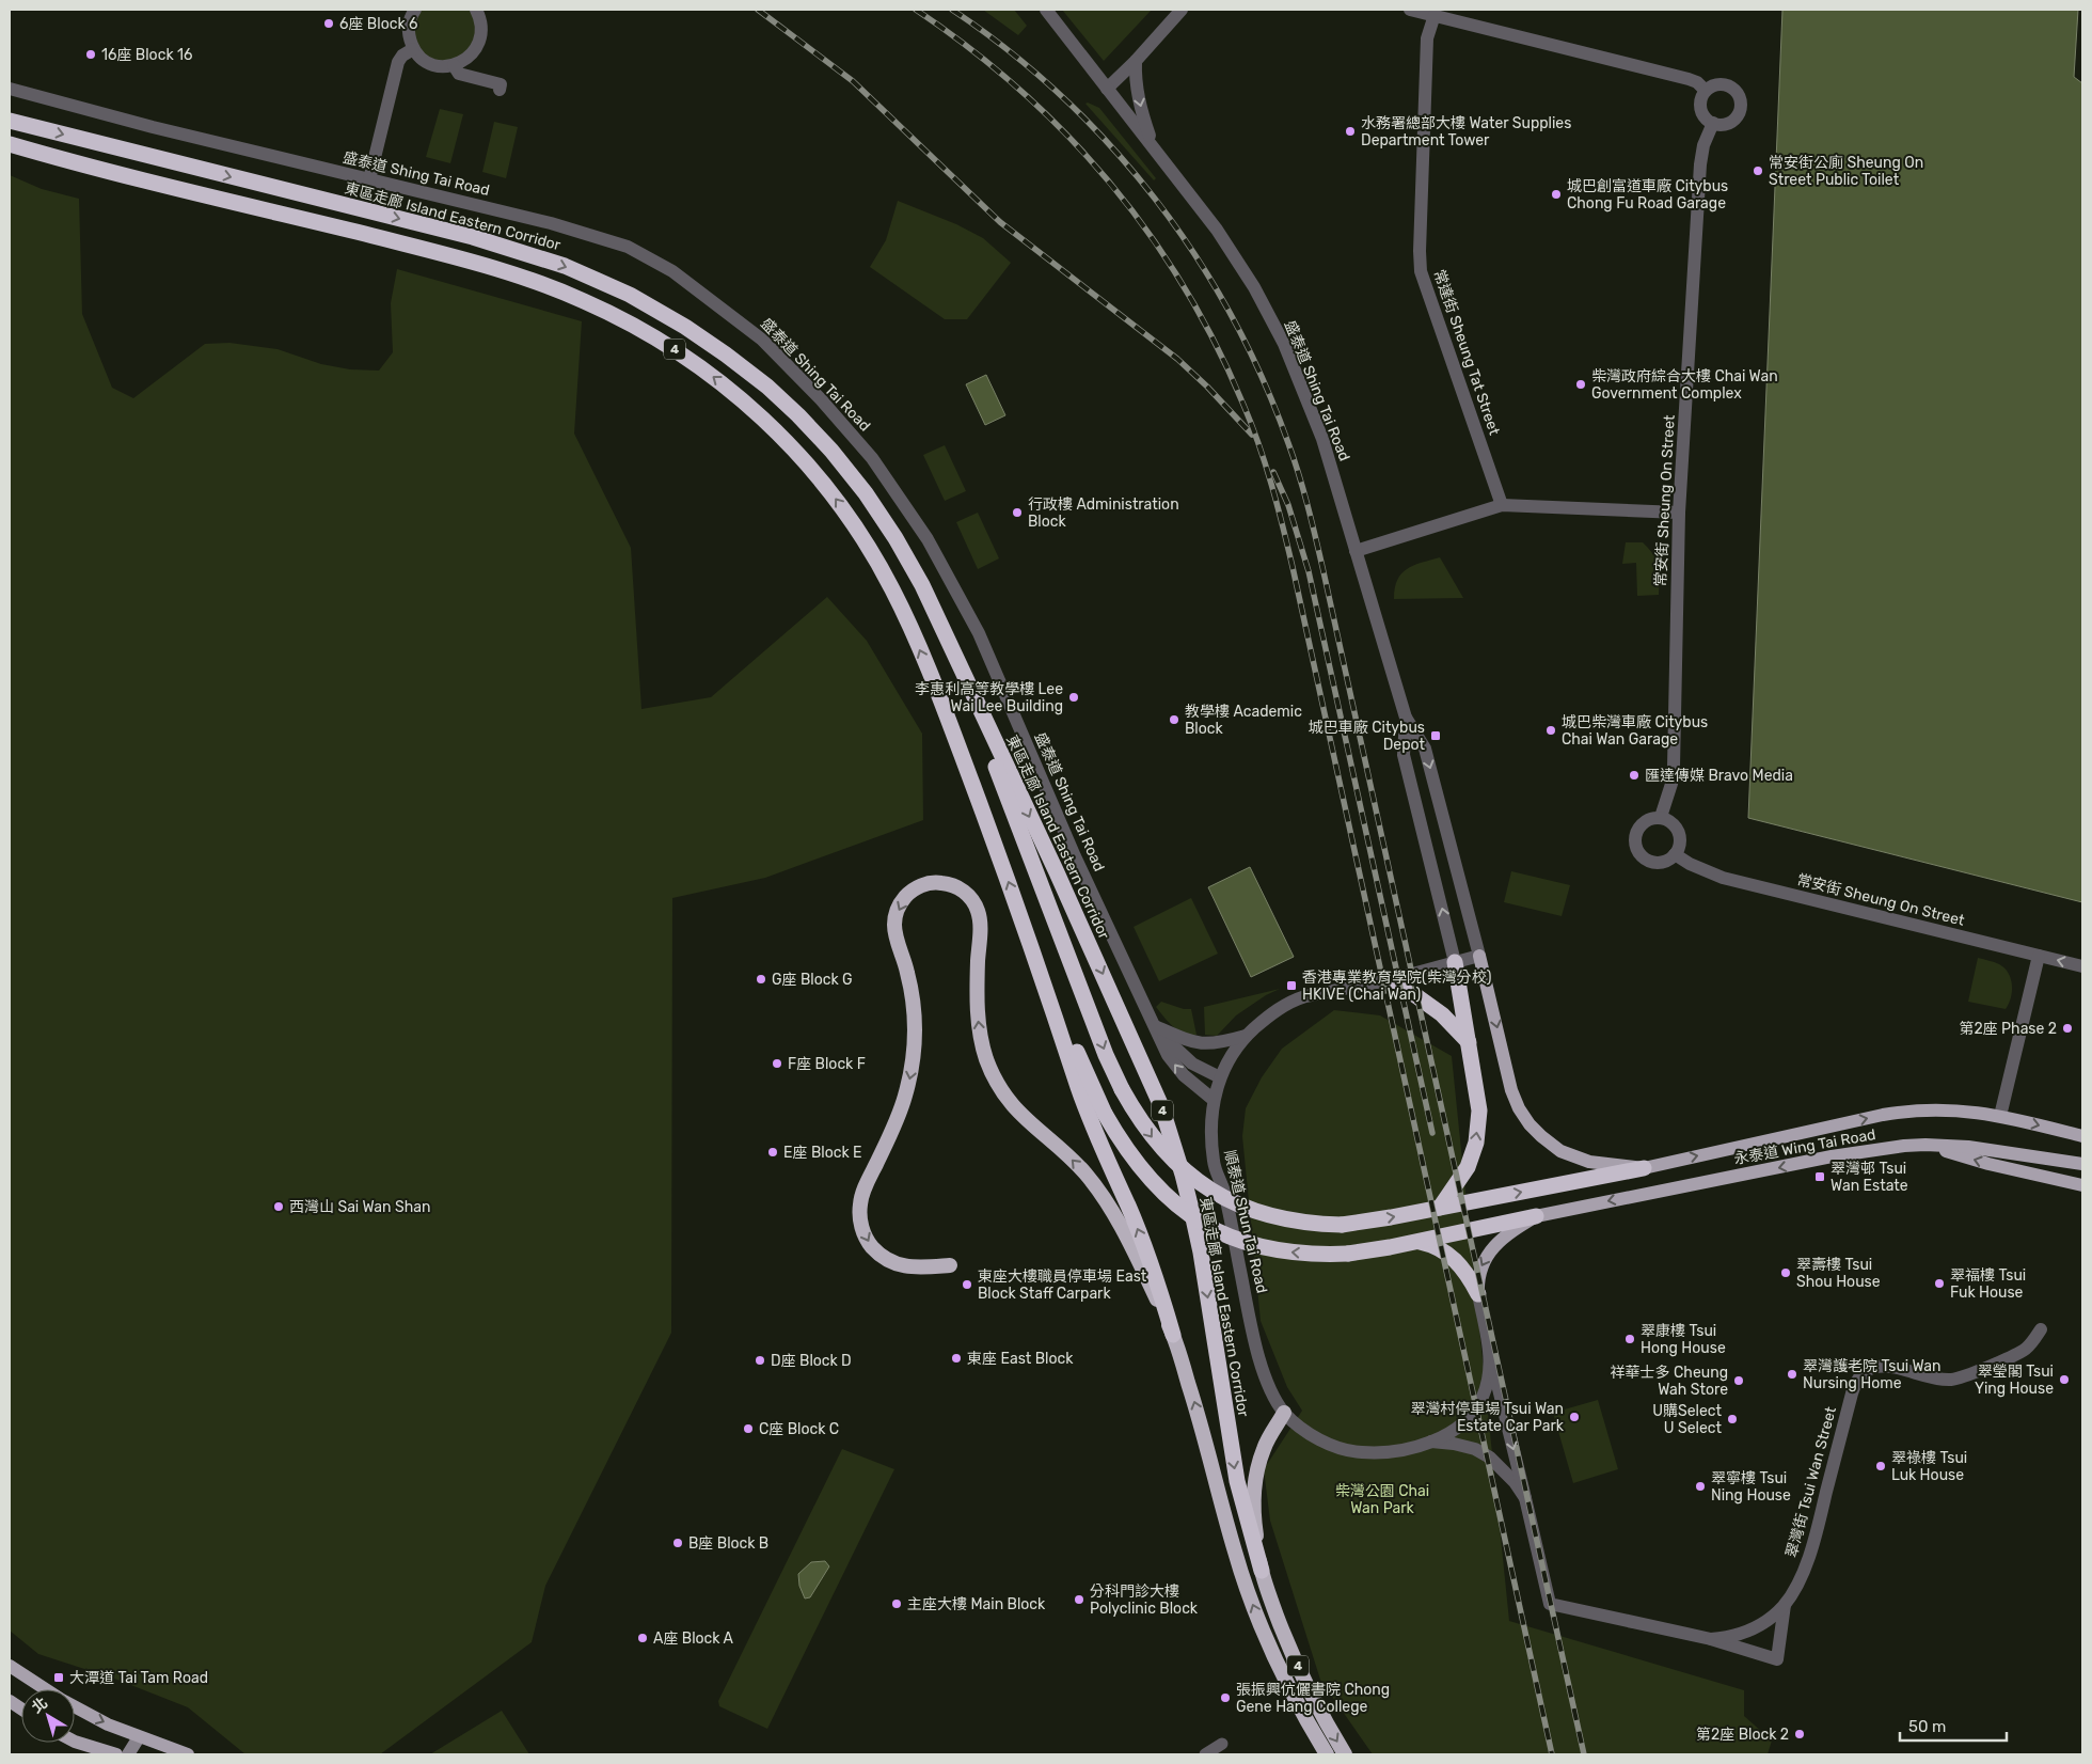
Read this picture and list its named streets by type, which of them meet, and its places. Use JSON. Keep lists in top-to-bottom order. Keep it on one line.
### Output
{"streets":{"highway":["東區走廊 Island Eastern Corridor","4"],"main road":["永泰道 Wing Tai Road"],"street":["盛泰道 Shing Tai Road","常達街 Sheung Tat Street","常安街 Sheung On Street","順泰道 Shun Tai Road","翠灣街 Tsui Wan Street"]},"crossings":[["盛泰道 Shing Tai Road","永泰道 Wing Tai Road"],["盛泰道 Shing Tai Road","順泰道 Shun Tai Road"],["永泰道 Wing Tai Road","順泰道 Shun Tai Road"],["順泰道 Shun Tai Road","翠灣街 Tsui Wan Street"]],"parks":["柴灣公園 Chai Wan Park"],"places":{"other":["6座 Block 6","16座 Block 16","水務署總部大樓 Water Supplies Department Tower","常安街公廁 Sheung On Street Public Toilet","城巴創富道車廠 Citybus Chong Fu Road Garage","柴灣政府綜合大樓 Chai Wan Government Complex","行政樓 Administration Block","李惠利高等教學樓 Lee Wai Lee Building","教學樓 Academic Block","城巴柴灣車廠 Citybus Chai Wan Garage","匯達傳媒 Bravo Media","G座 Block G","第2座 Phase 2","F座 Block F","E座 Block E","西灣山 Sai Wan Shan","翠壽樓 Tsui Shou House","翠福樓 Tsui Fuk House","東座大樓職員停車場 East Block Staff Carpark","翠康樓 Tsui Hong House","東座 East Block","D座 Block D","翠灣護老院 Tsui Wan Nursing Home","翠瑩閣 Tsui Ying House","祥華士多 Cheung Wah Store","翠灣村停車場 Tsui Wan Estate Car Park","U購Select U Select","C座 Block C","翠祿樓 Tsui Luk House","翠寧樓 Tsui Ning House","B座 Block B","分科門診大樓 Polyclinic Block","主座大樓 Main Block","A座 Block A","張振興伉儷書院 Chong Gene Hang College","第2座 Block 2"],"transit":["城巴車廠 Citybus Depot","香港專業教育學院(柴灣分校) HKIVE (Chai Wan)","翠灣邨 Tsui Wan Estate","大潭道 Tai Tam Road"]},"scale_bar":"50 m","north":"top left"}
